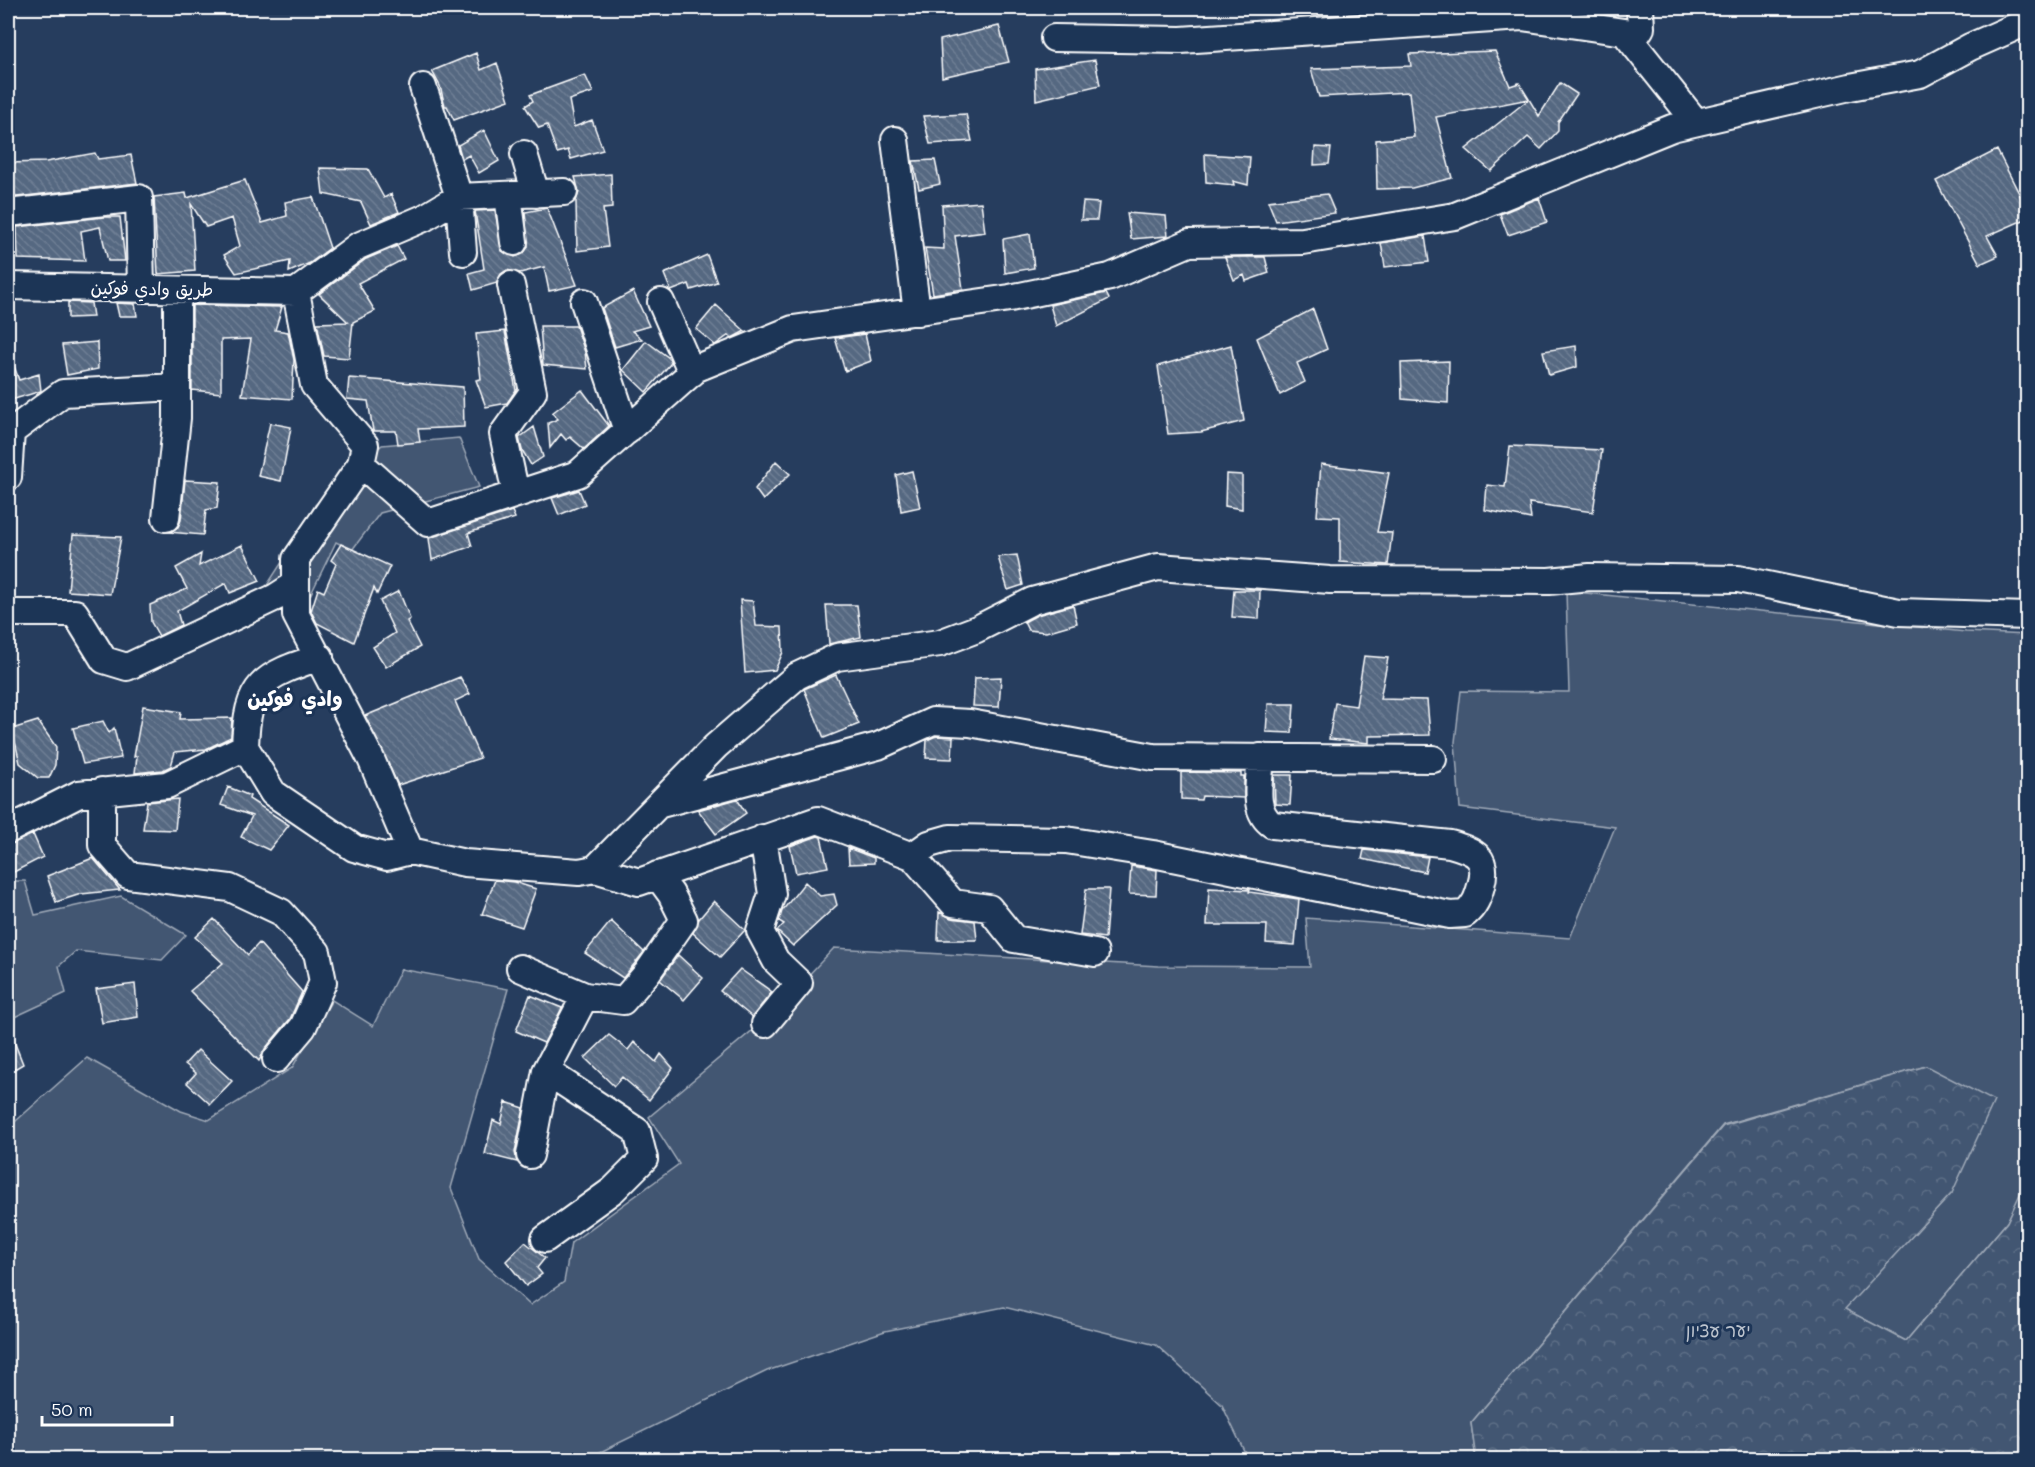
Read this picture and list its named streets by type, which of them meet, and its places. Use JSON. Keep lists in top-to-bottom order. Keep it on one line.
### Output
{"streets":{"street":["طريق وادي فوکين"]},"districts":["وادي فوكين"],"parks":["יער עציון"],"scale_bar":"50 m"}
